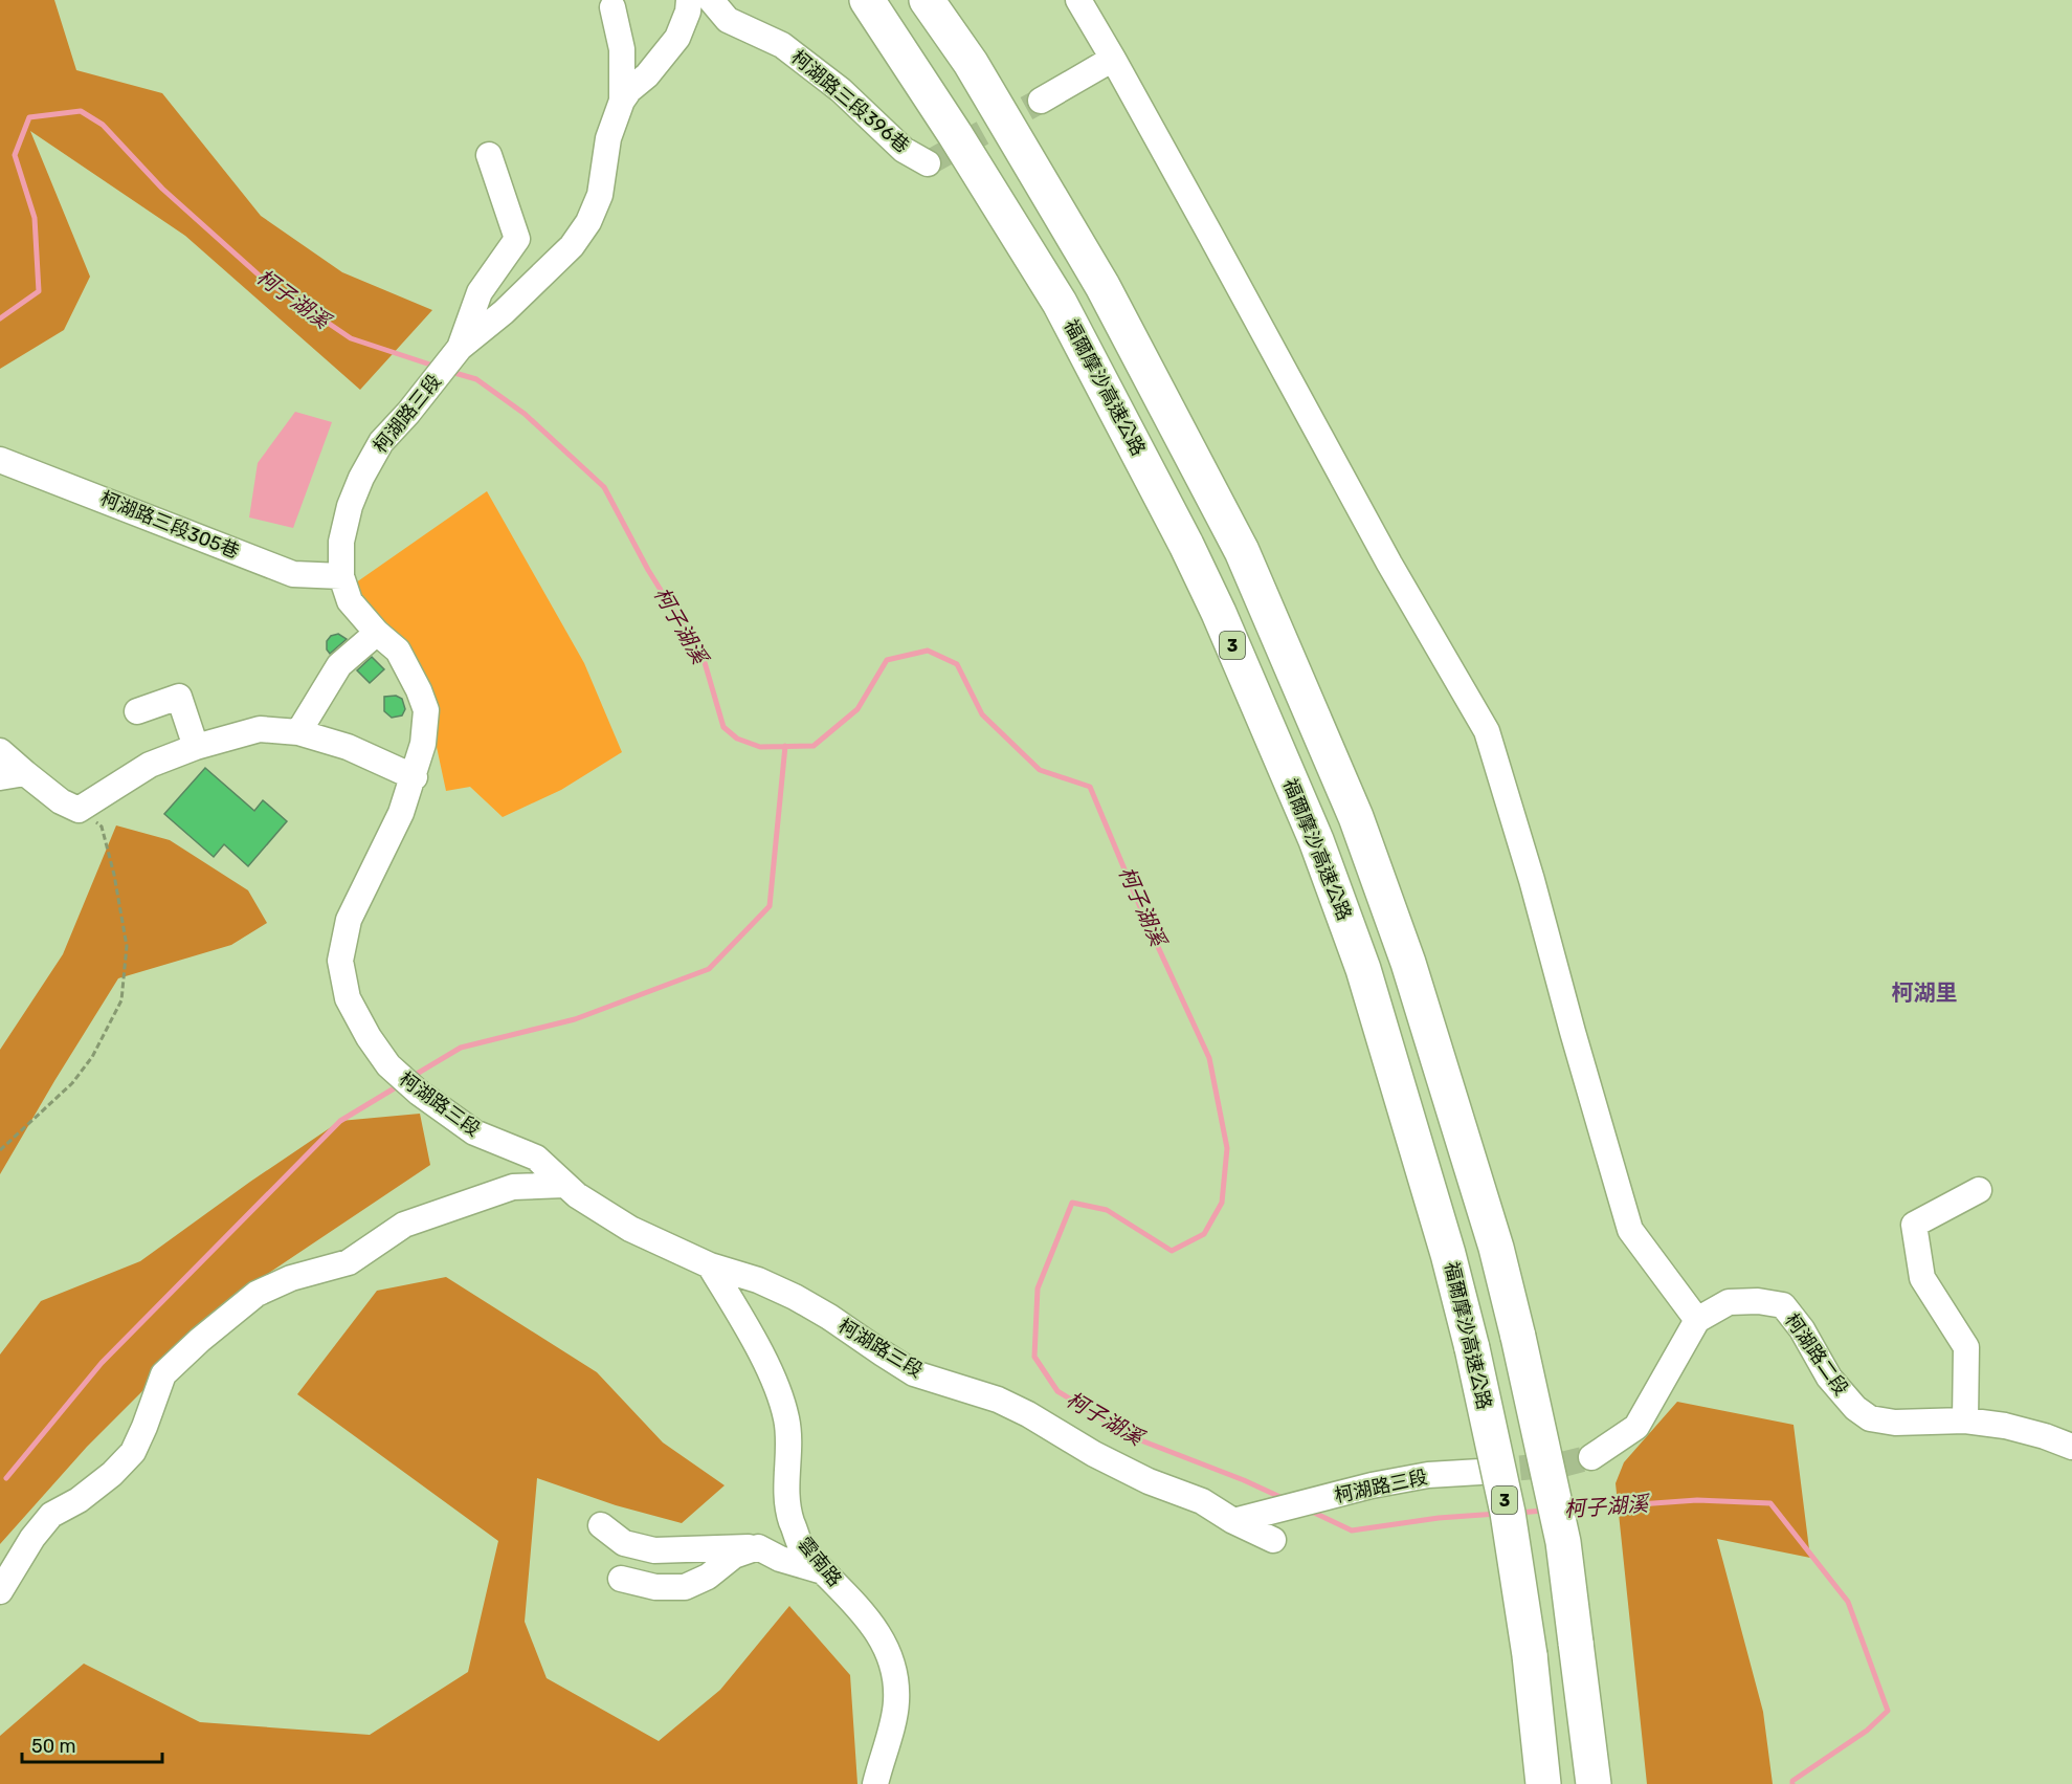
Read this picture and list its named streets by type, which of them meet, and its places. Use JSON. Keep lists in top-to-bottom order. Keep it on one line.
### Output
{"streets":{"highway":["福爾摩沙高速公路","3"],"street":["柯湖路三段396巷","柯湖路三段","柯湖路三段305巷","柯湖路二段","雲南路"]},"crossings":[["柯湖路三段","柯湖路三段305巷"],["柯湖路三段","雲南路"]],"districts":["柯湖里"],"water":["柯子湖溪"],"scale_bar":"50 m"}
